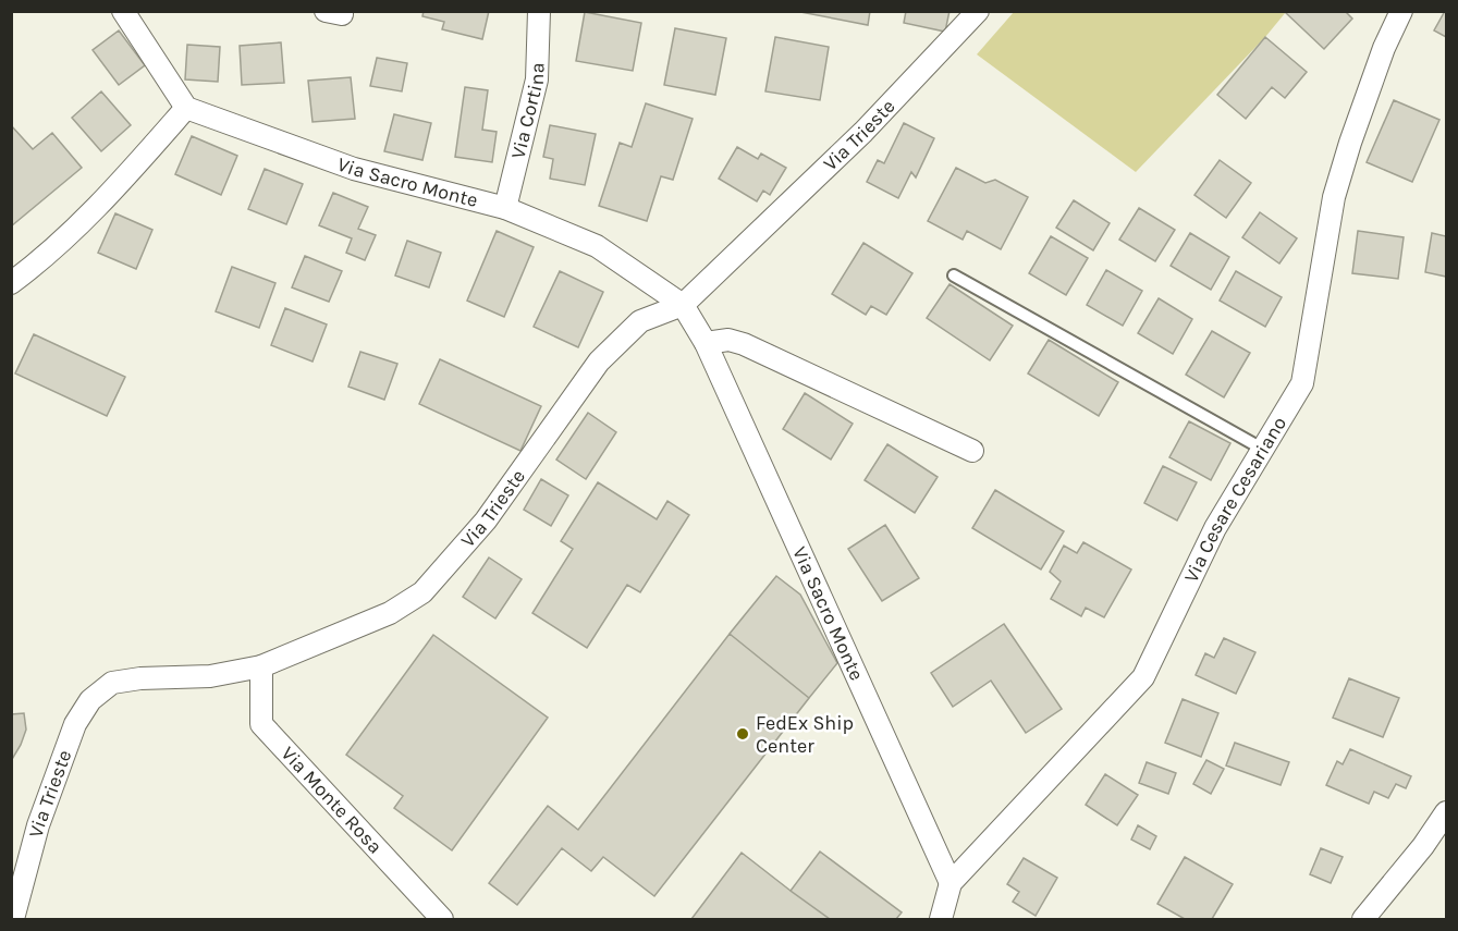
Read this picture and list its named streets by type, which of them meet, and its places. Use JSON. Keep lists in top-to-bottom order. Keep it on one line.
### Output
{"streets":{"street":["Via Cortina","Via Trieste","Via Sacro Monte","Via Cesare Cesariano","Via Monte Rosa"]},"crossings":[["Via Cortina","Via Sacro Monte"],["Via Trieste","Via Sacro Monte"],["Via Trieste","Via Monte Rosa"],["Via Sacro Monte","Via Cesare Cesariano"]],"places":["FedEx Ship Center"]}
